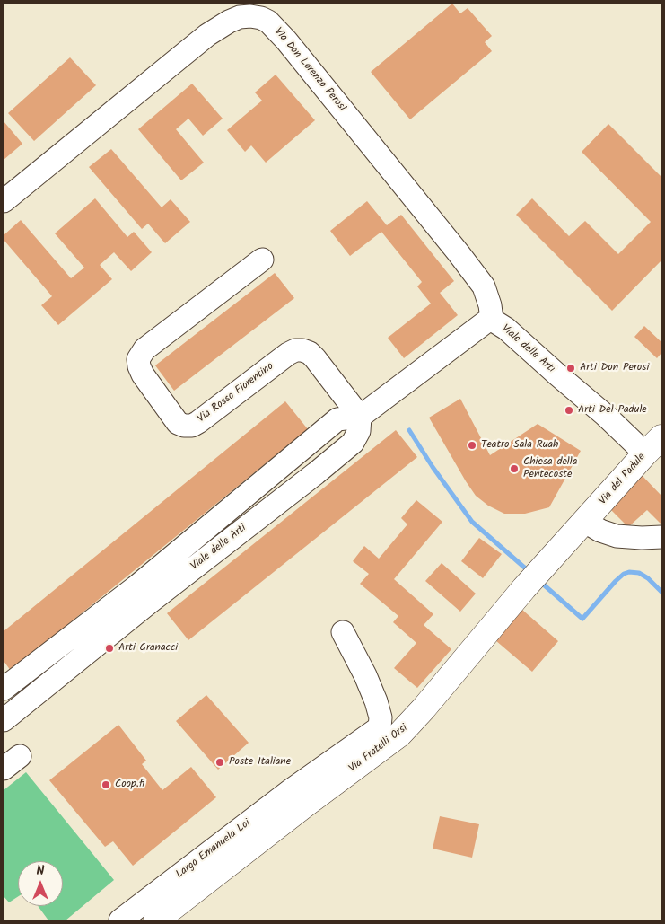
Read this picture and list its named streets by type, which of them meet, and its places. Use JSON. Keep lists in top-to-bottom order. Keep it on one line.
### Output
{"streets":{"main road":["Via del Padule","Via Fratelli Orsi"],"street":["Via Don Lorenzo Perosi","Viale delle Arti","Via Rosso Fiorentino","Largo Emanuela Loi"]},"crossings":[["Via Don Lorenzo Perosi","Viale delle Arti"],["Viale delle Arti","Via Rosso Fiorentino"],["Viale delle Arti","Via del Padule"],["Via del Padule","Via Fratelli Orsi"],["Via Fratelli Orsi","Largo Emanuela Loi"]],"places":["Arti Don Perosi","Arti Del Padule","Teatro Sala Ruah","Chiesa della Pentecoste","Arti Granacci","Poste Italiane","Coop.fi"],"north":"top"}
